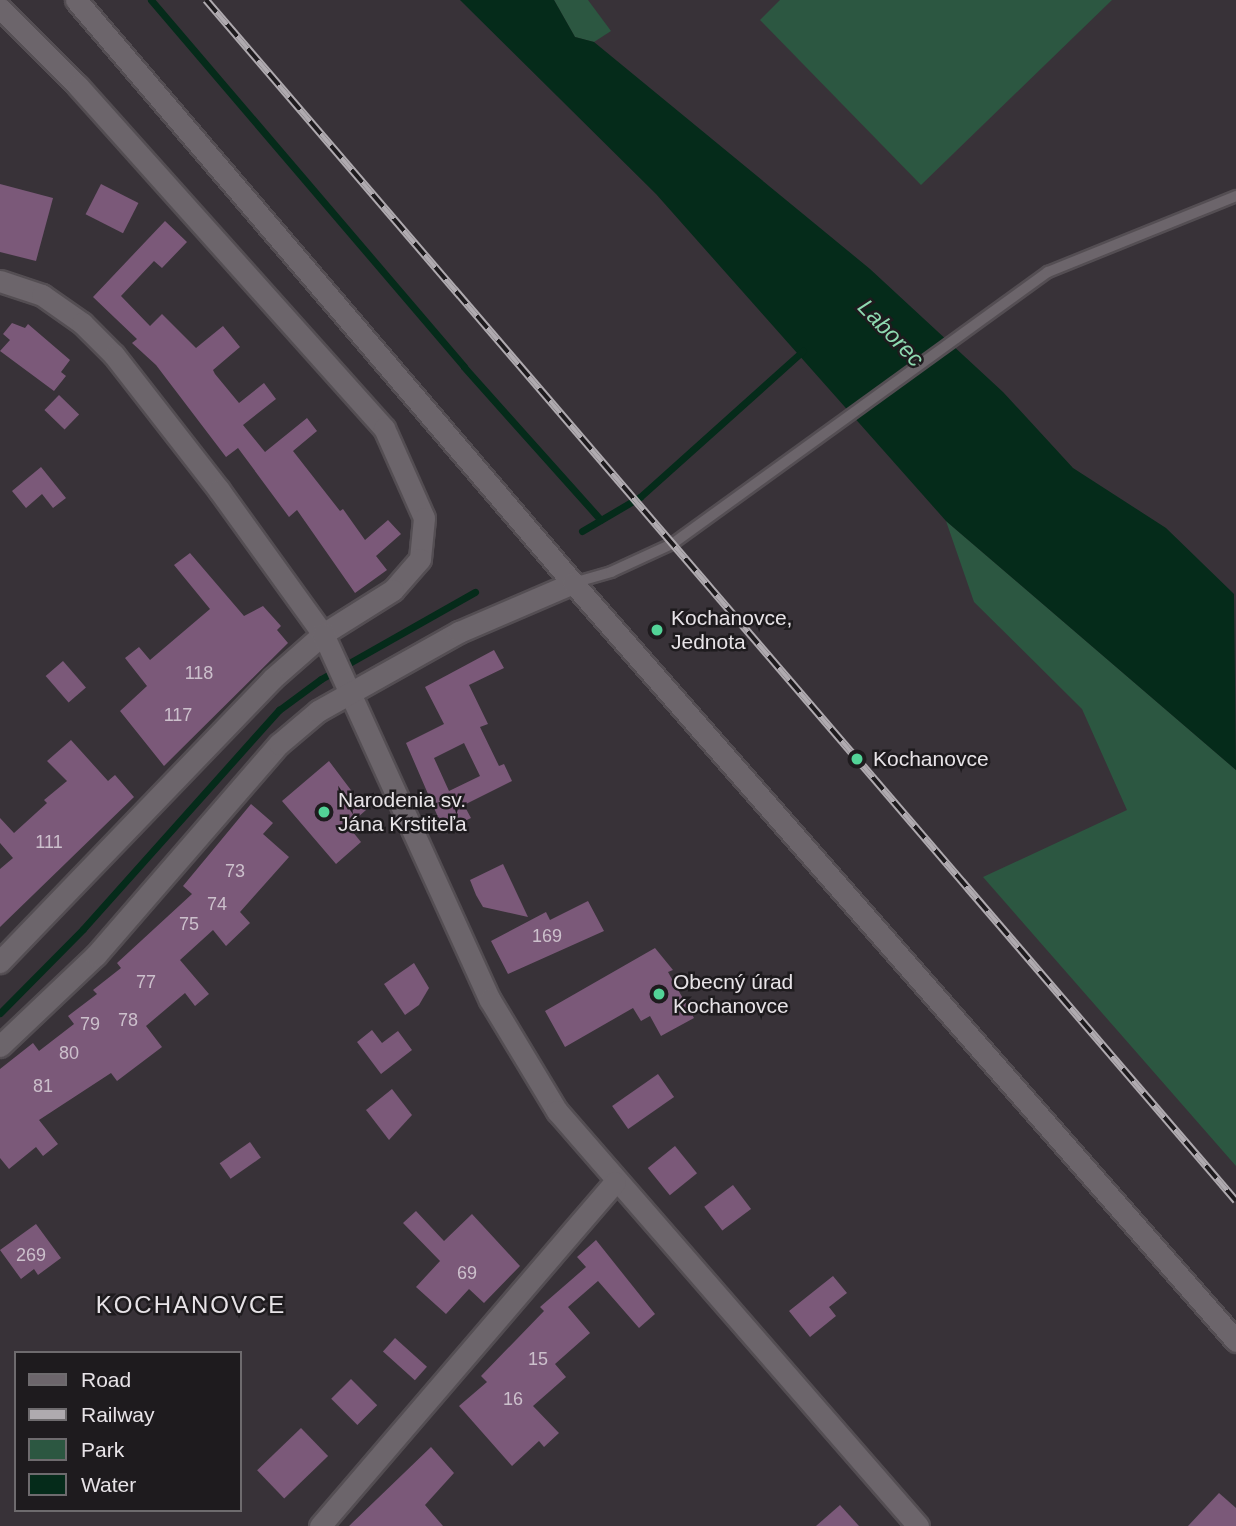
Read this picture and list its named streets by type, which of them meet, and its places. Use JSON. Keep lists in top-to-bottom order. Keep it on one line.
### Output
{"districts":["KOCHANOVCE"],"water":["Laborec"],"places":["Kochanovce, Jednota","Kochanovce","Narodenia sv. Jána Krstiteľa","Obecný úrad Kochanovce"],"house_numbers":["118","117","111","73","74","75","169","77","78","79","80","81","269","69","15","16"],"legend":["Road","Railway","Park","Water"]}
